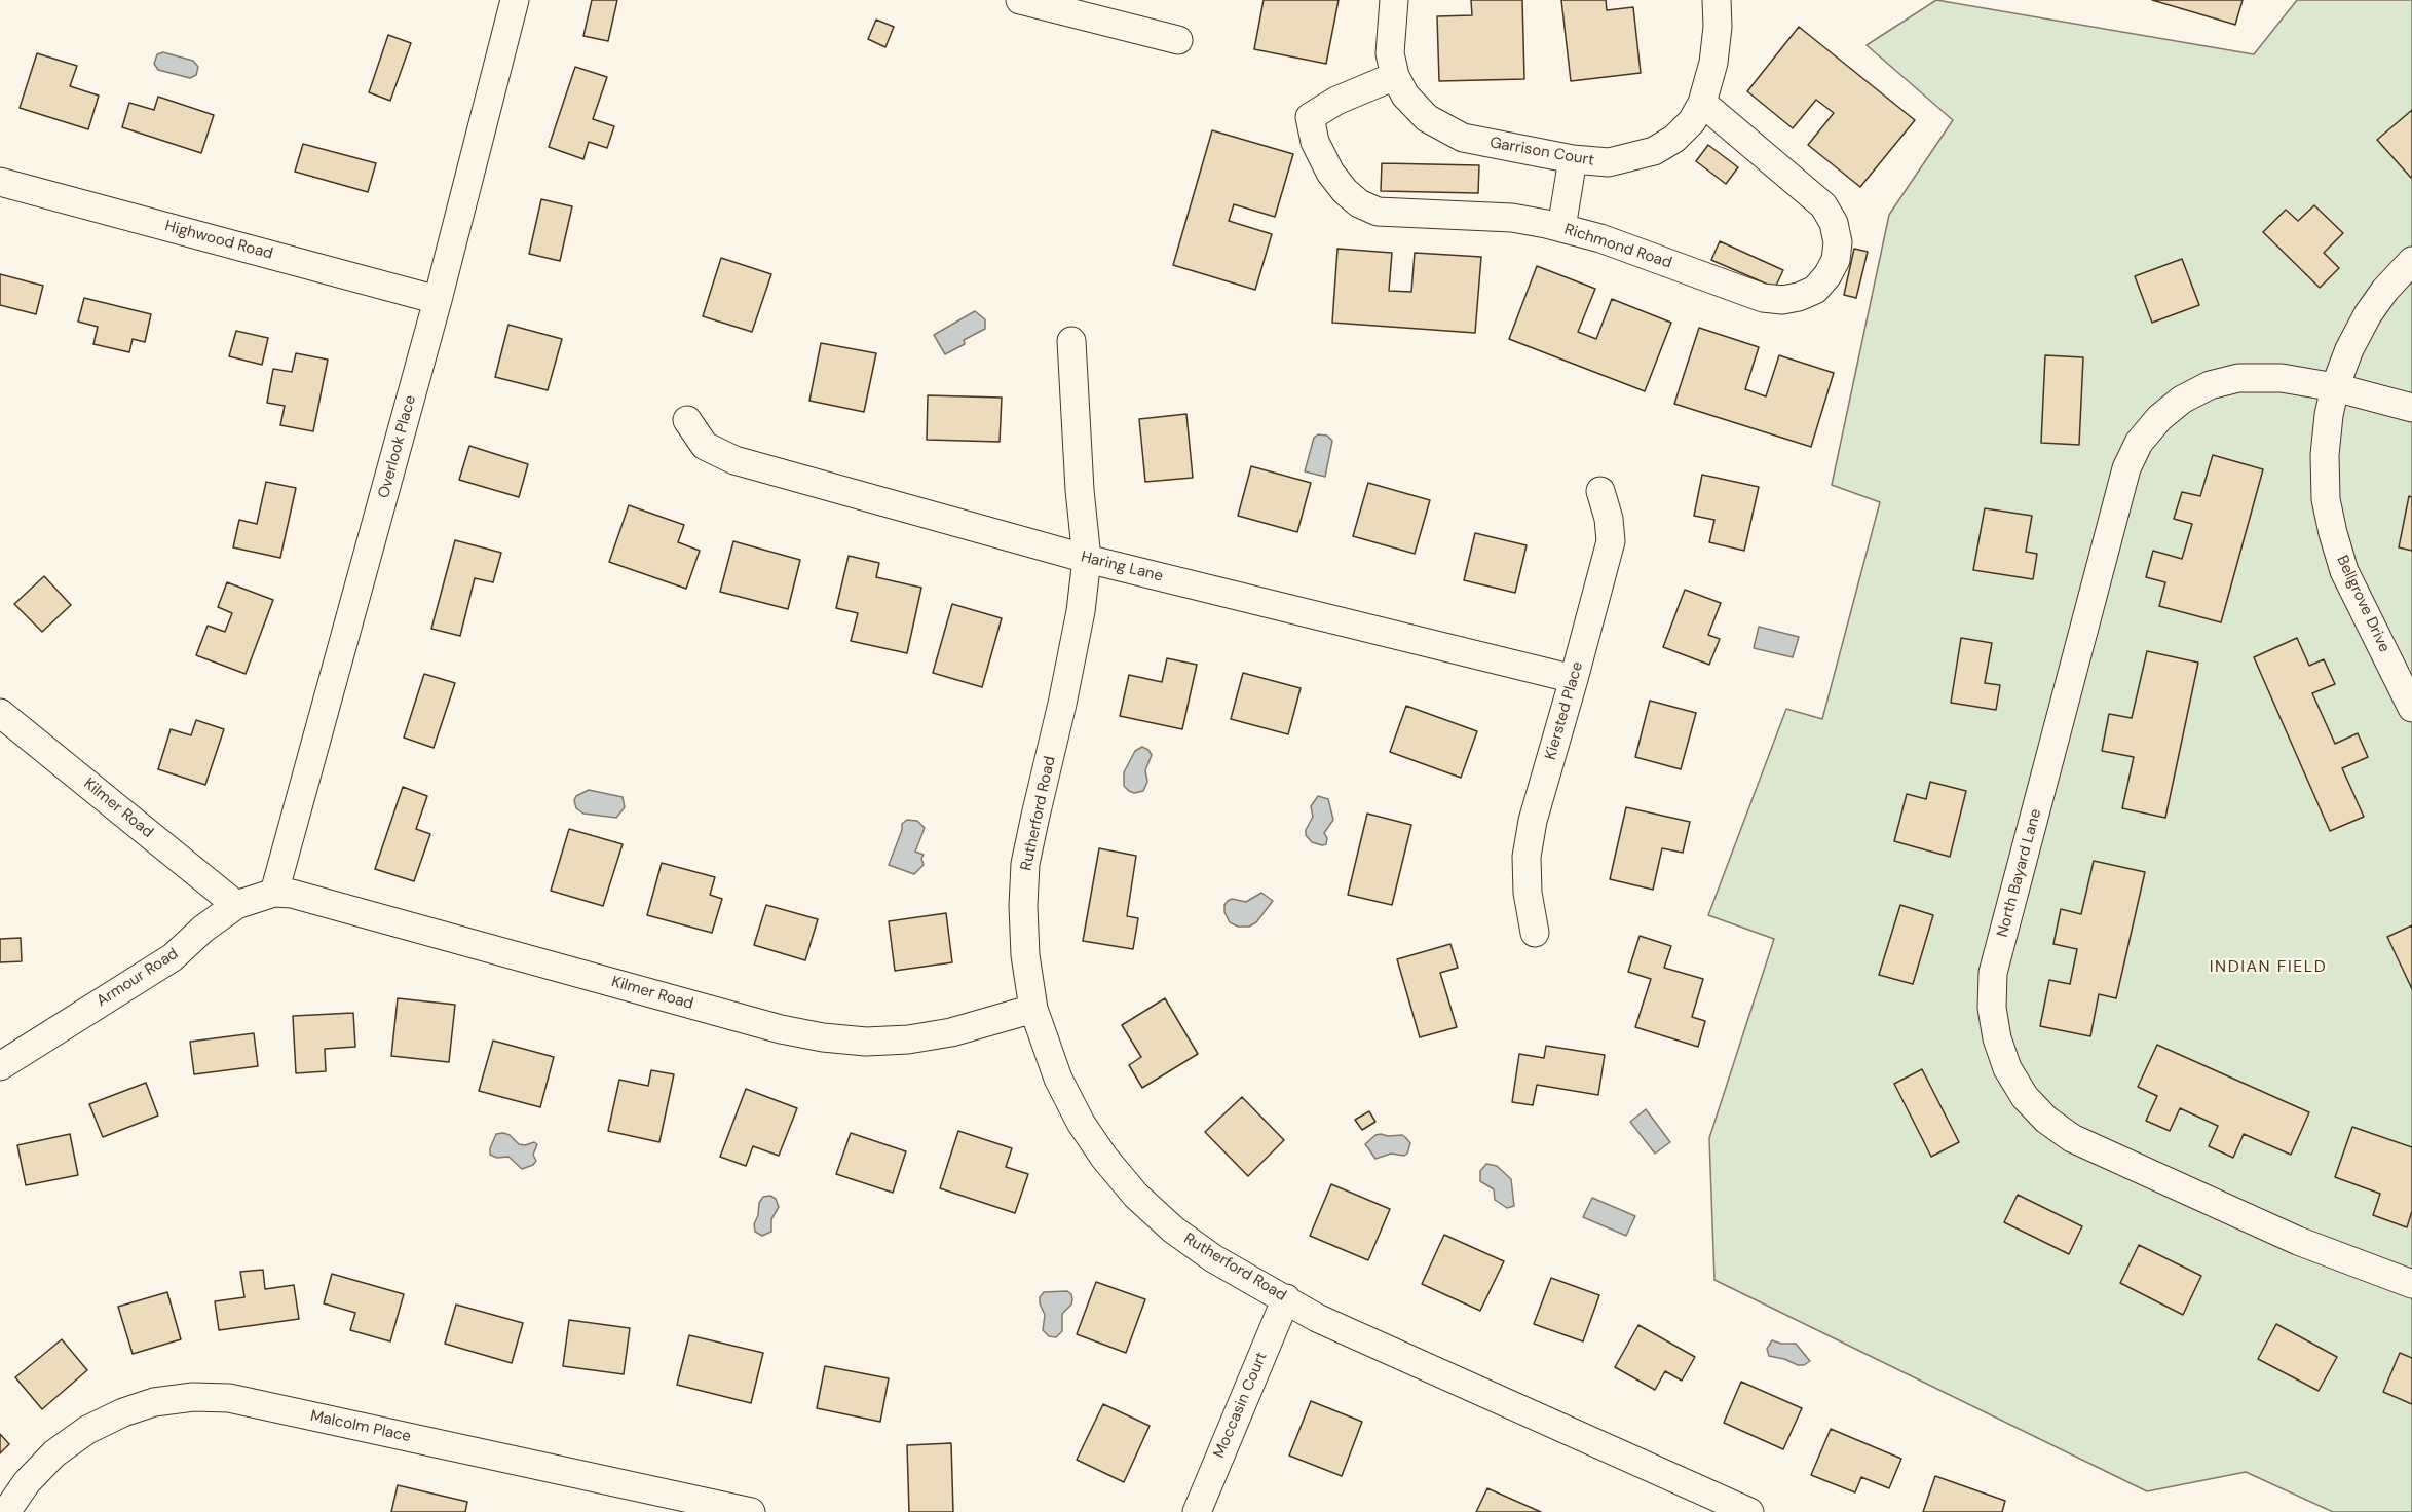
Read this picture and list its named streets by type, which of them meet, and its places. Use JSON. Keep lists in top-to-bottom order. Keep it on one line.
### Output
{"streets":{"street":["Garrison Court","Highwood Road","Richmond Road","Overlook Place","Haring Lane","Bellgrove Drive","Kiersted Place","Kilmer Road","Rutherford Road","North Bayard Lane","Armour Road","Moccasin Court","Malcolm Place"]},"crossings":[["Garrison Court","Richmond Road"],["Highwood Road","Overlook Place"],["Overlook Place","Kilmer Road"],["Overlook Place","Armour Road"],["Haring Lane","Kiersted Place"],["Haring Lane","Rutherford Road"],["Bellgrove Drive","North Bayard Lane"],["Kilmer Road","Rutherford Road"],["Kilmer Road","Armour Road"],["Rutherford Road","Moccasin Court"]],"districts":["INDIAN FIELD"]}
